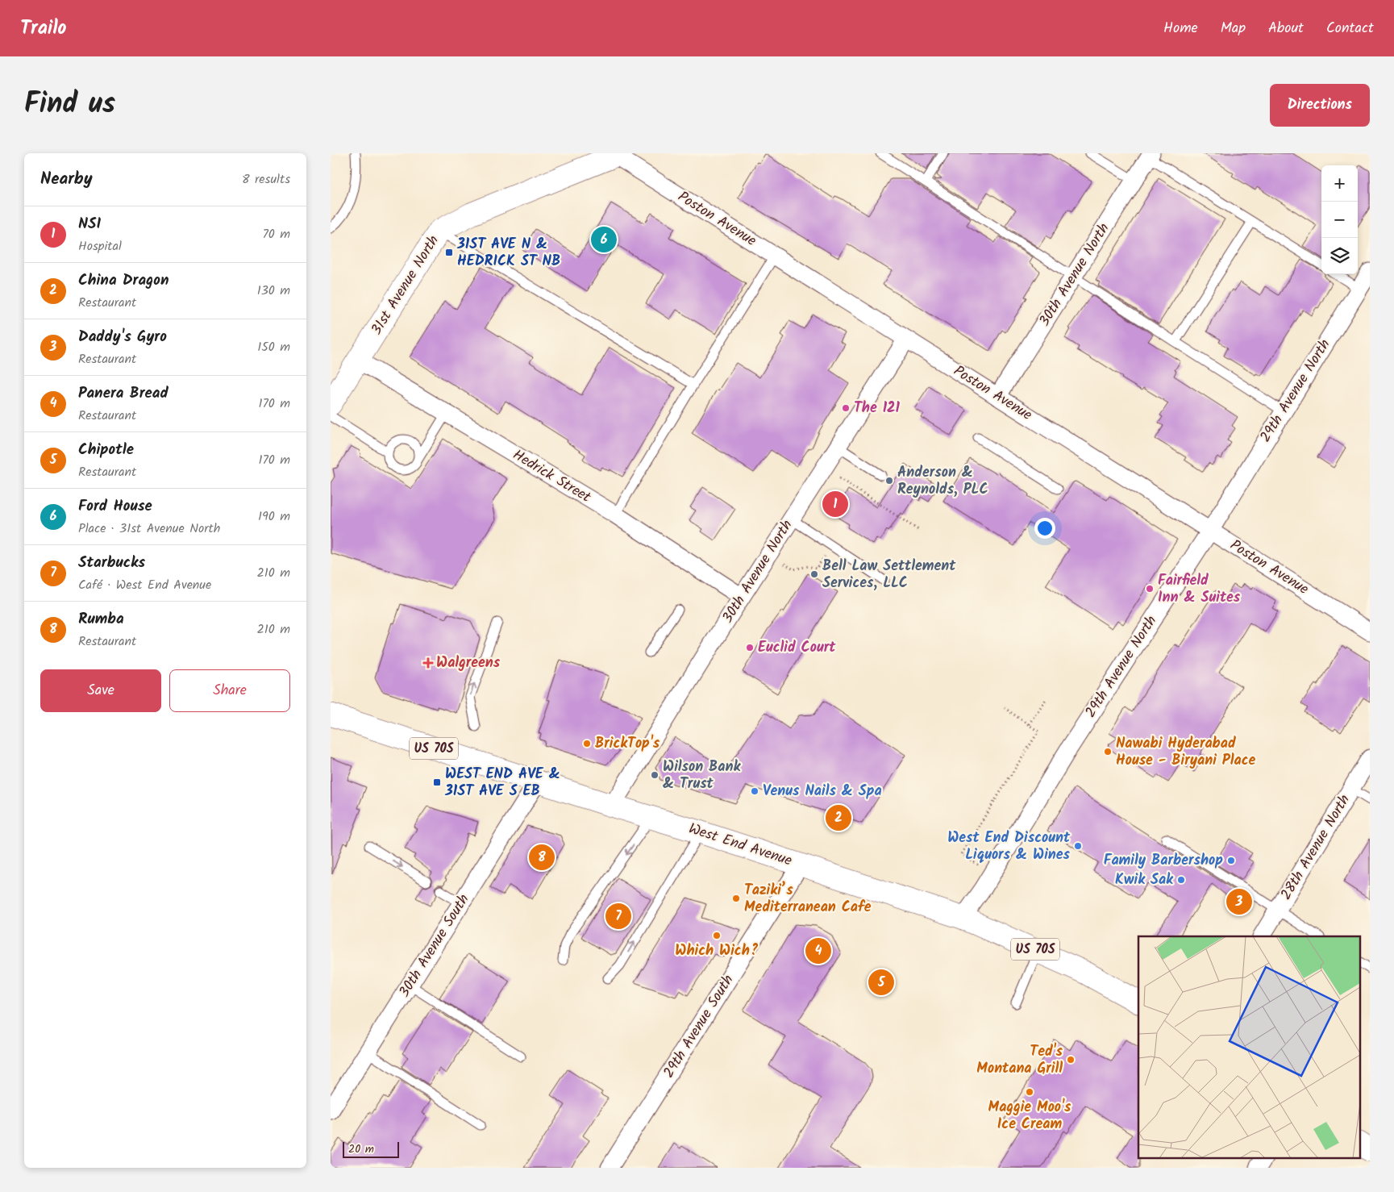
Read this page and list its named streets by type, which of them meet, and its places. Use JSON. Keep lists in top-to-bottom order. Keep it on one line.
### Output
{"streets":{"main road":["31st Avenue North","US 70S","West End Avenue"],"street":["Poston Avenue","30th Avenue North","29th Avenue North","Hedrick Street","28th Avenue North","30th Avenue South","29th Avenue South"]},"crossings":[["Poston Avenue","30th Avenue North"],["Poston Avenue","31st Avenue North"],["Poston Avenue","29th Avenue North"],["30th Avenue North","Hedrick Street"],["30th Avenue North","West End Avenue"],["31st Avenue North","Hedrick Street"],["29th Avenue North","West End Avenue"],["West End Avenue","30th Avenue South"],["West End Avenue","29th Avenue South"]],"places":{"transit":["31ST AVE N & HEDRICK ST NB","WEST END AVE & 31ST AVE S EB"],"other":["The 121","Anderson & Reynolds, PLC","Bell Law Settlement Services, LLC","Fairfield Inn & Suites","Euclid Court","BrickTop's","Nawabi Hyderabad House - Biryani Place","Wilson Bank & Trust","Venus Nails & Spa","West End Discount Liquors & Wines","Family Barbershop","Kwik Sak","Taziki’s Mediterranean Cafe","Which Wich?","Ted's Montana Grill","Maggie Moo's Ice Cream"],"health":["Walgreens"]},"scale_bar":"20 m","page":{"header":"Trailo","nav":["Home","Map","About","Contact"],"title":"Find us","buttons":["Directions",["Save","Share"]],"heading":["Nearby","8 results"],"map_buttons":["+","−"],"list":[{"mark":"1","name":"NSI","note":"Hospital","value":"70 m"},{"mark":"2","name":"China Dragon","note":"Restaurant","value":"130 m"},{"mark":"3","name":"Daddy's Gyro","note":"Restaurant","value":"150 m"},{"mark":"4","name":"Panera Bread","note":"Restaurant","value":"170 m"},{"mark":"5","name":"Chipotle","note":"Restaurant","value":"170 m"},{"mark":"6","name":"Ford House","note":"Place · 31st Avenue North","value":"190 m"},{"mark":"7","name":"Starbucks","note":"Café · West End Avenue","value":"210 m"},{"mark":"8","name":"Rumba","note":"Restaurant","value":"210 m"}],"pins":["6","1","2","8","3","7","4","5"],"scale":"20 m"}}
